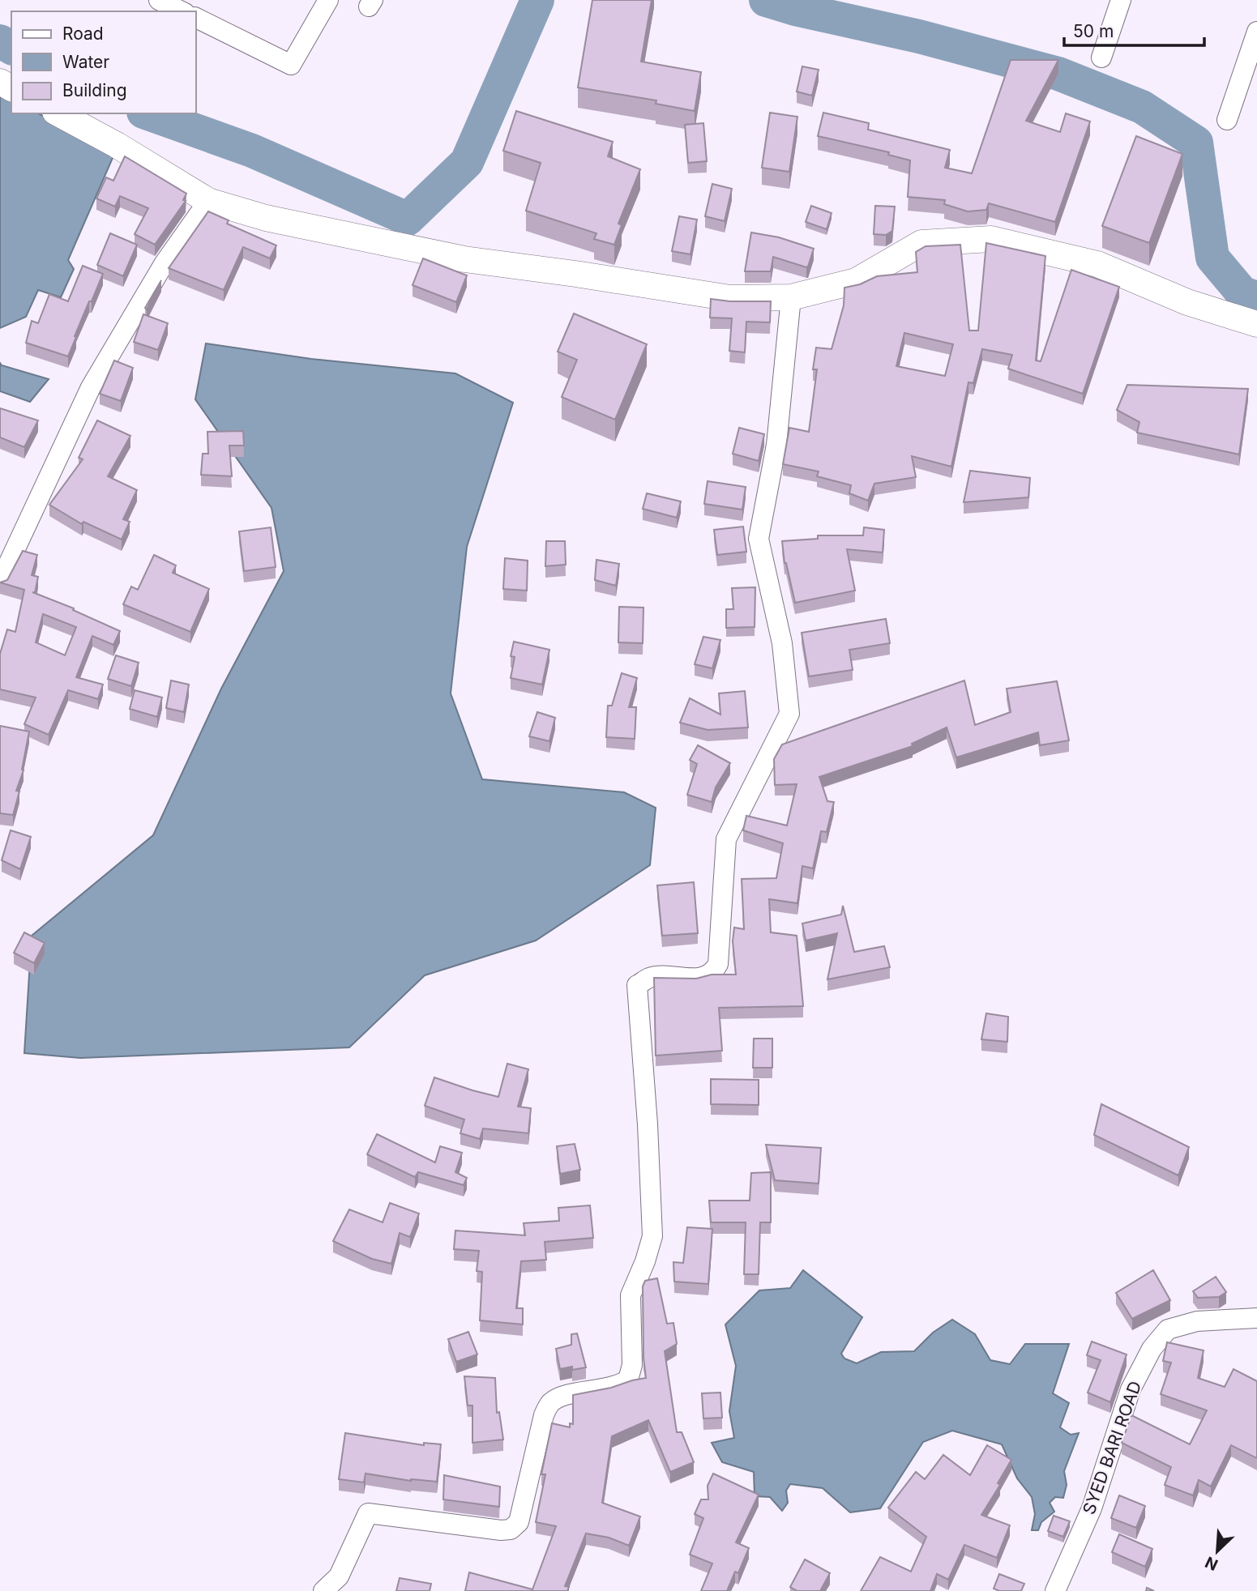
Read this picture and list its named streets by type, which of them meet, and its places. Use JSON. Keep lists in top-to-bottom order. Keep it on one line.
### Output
{"streets":{"street":["SYED BARI ROAD"]},"legend":["Road","Water","Building"],"scale_bar":"50 m","north":"bottom left"}
